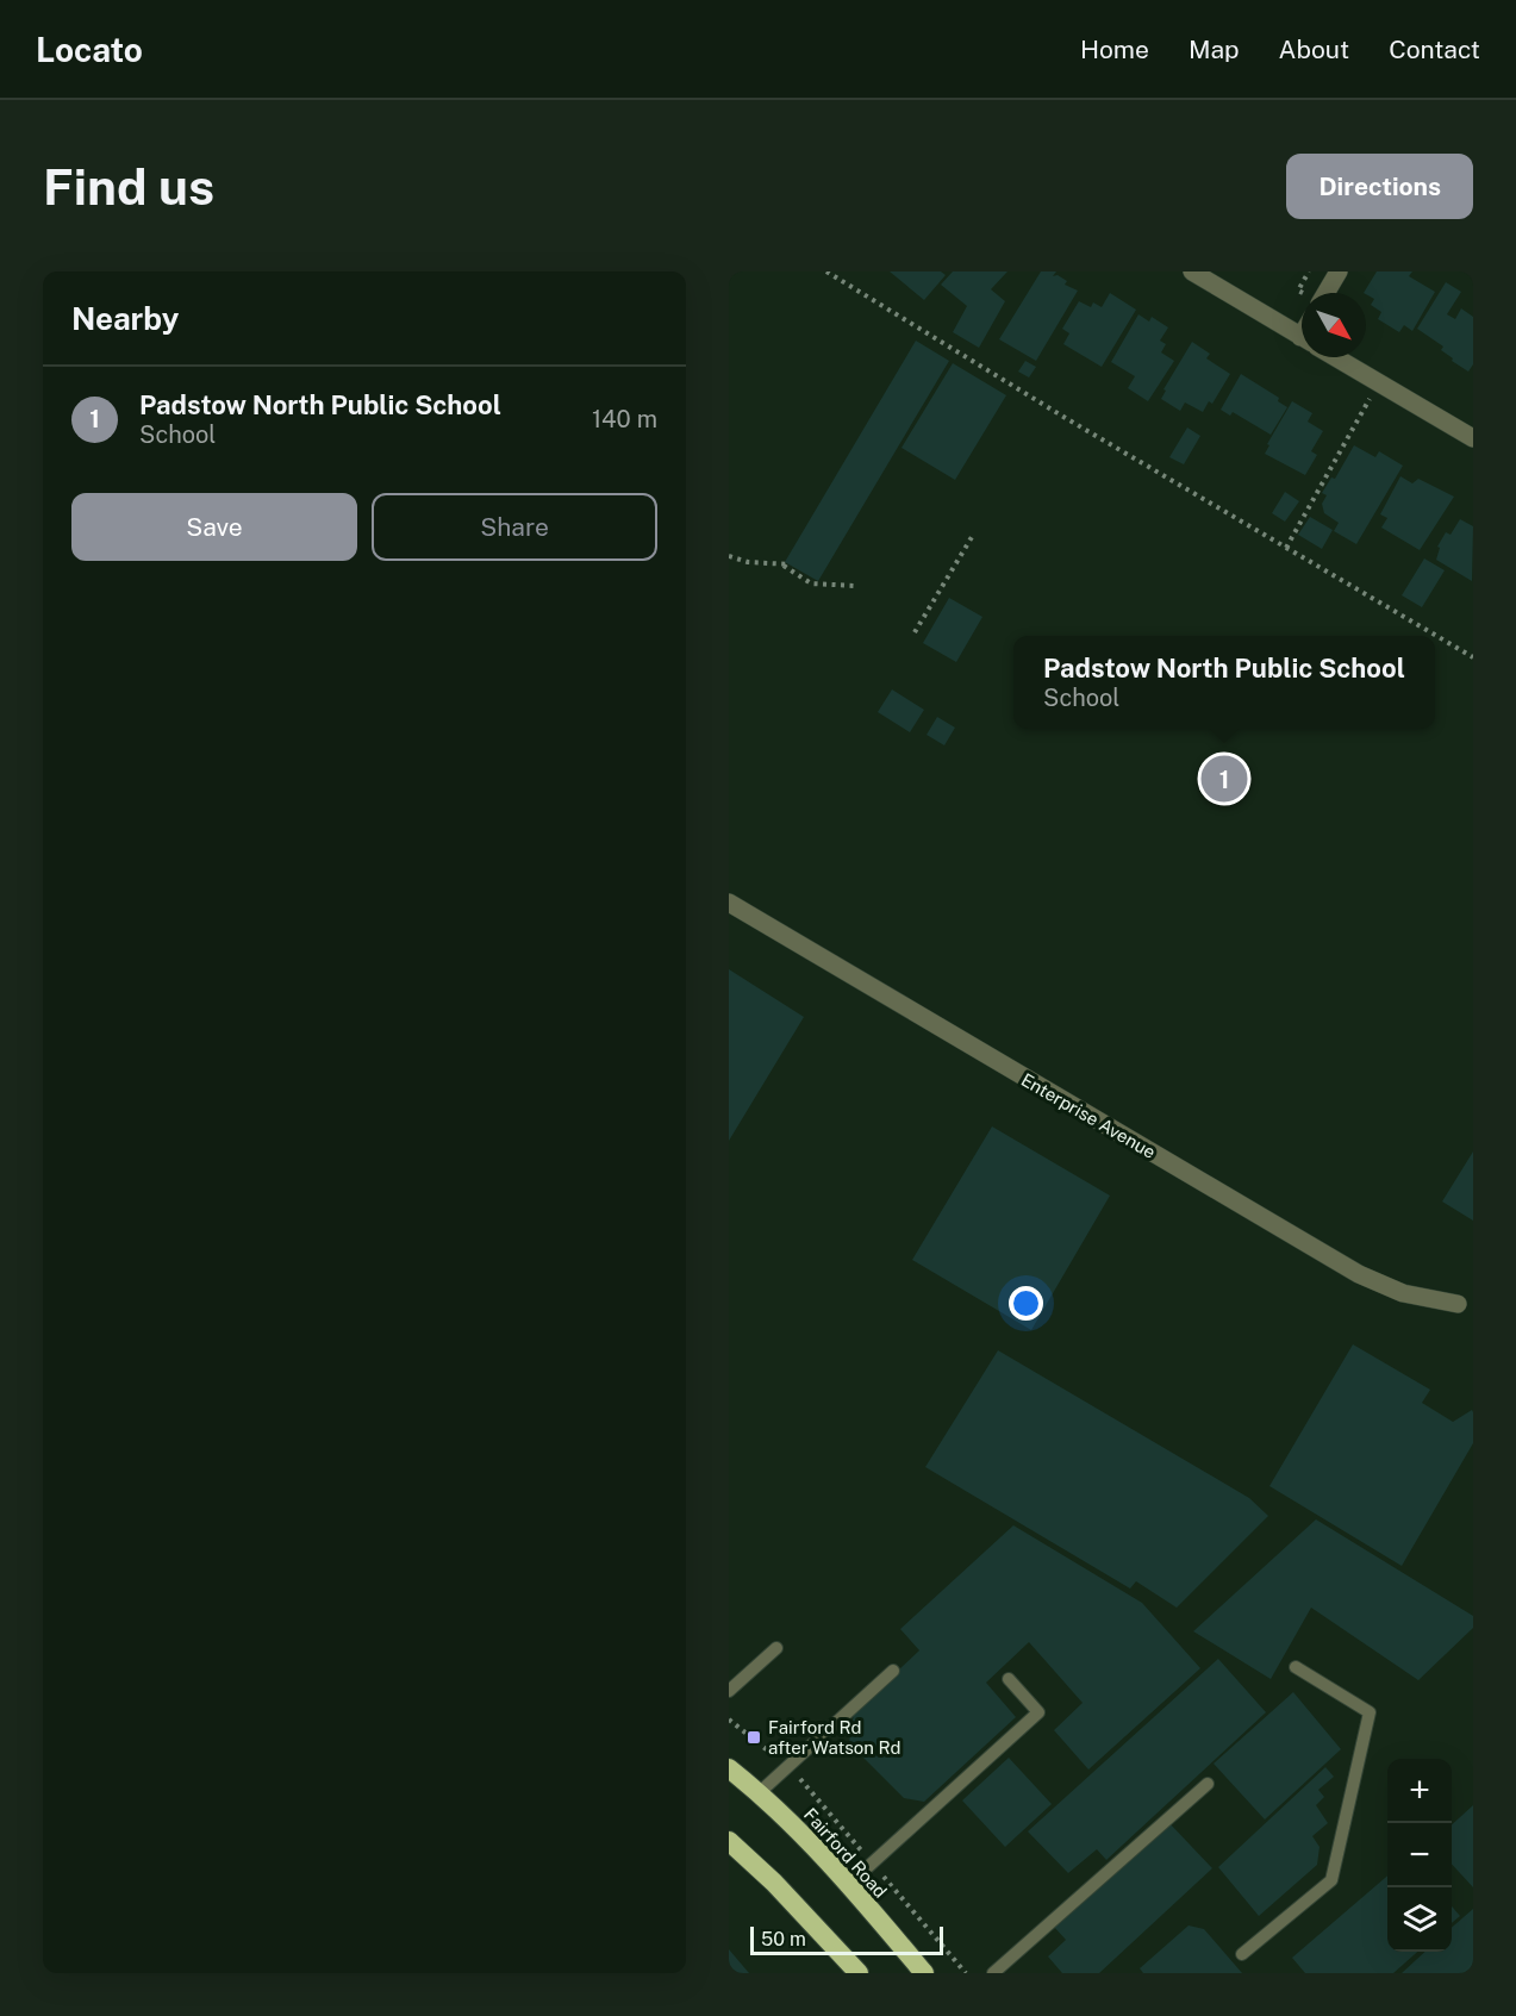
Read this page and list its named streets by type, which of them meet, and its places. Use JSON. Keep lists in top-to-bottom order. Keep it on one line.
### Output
{"streets":{"highway":["Fairford Road"],"street":["Enterprise Avenue"]},"places":{"transit":["Fairford Rd after Watson Rd"]},"scale_bar":"50 m","north":"bottom right","page":{"header":"Locato","nav":["Home","Map","About","Contact"],"buttons":["Directions",["Save","Share"]],"title":"Find us","heading":"Nearby","list":[{"mark":"1","name":"Padstow North Public School","note":"School","value":"140 m"}],"popup":["Padstow North Public School","School"],"pins":"1","map_buttons":["+","−"],"scale":"50 m"}}
